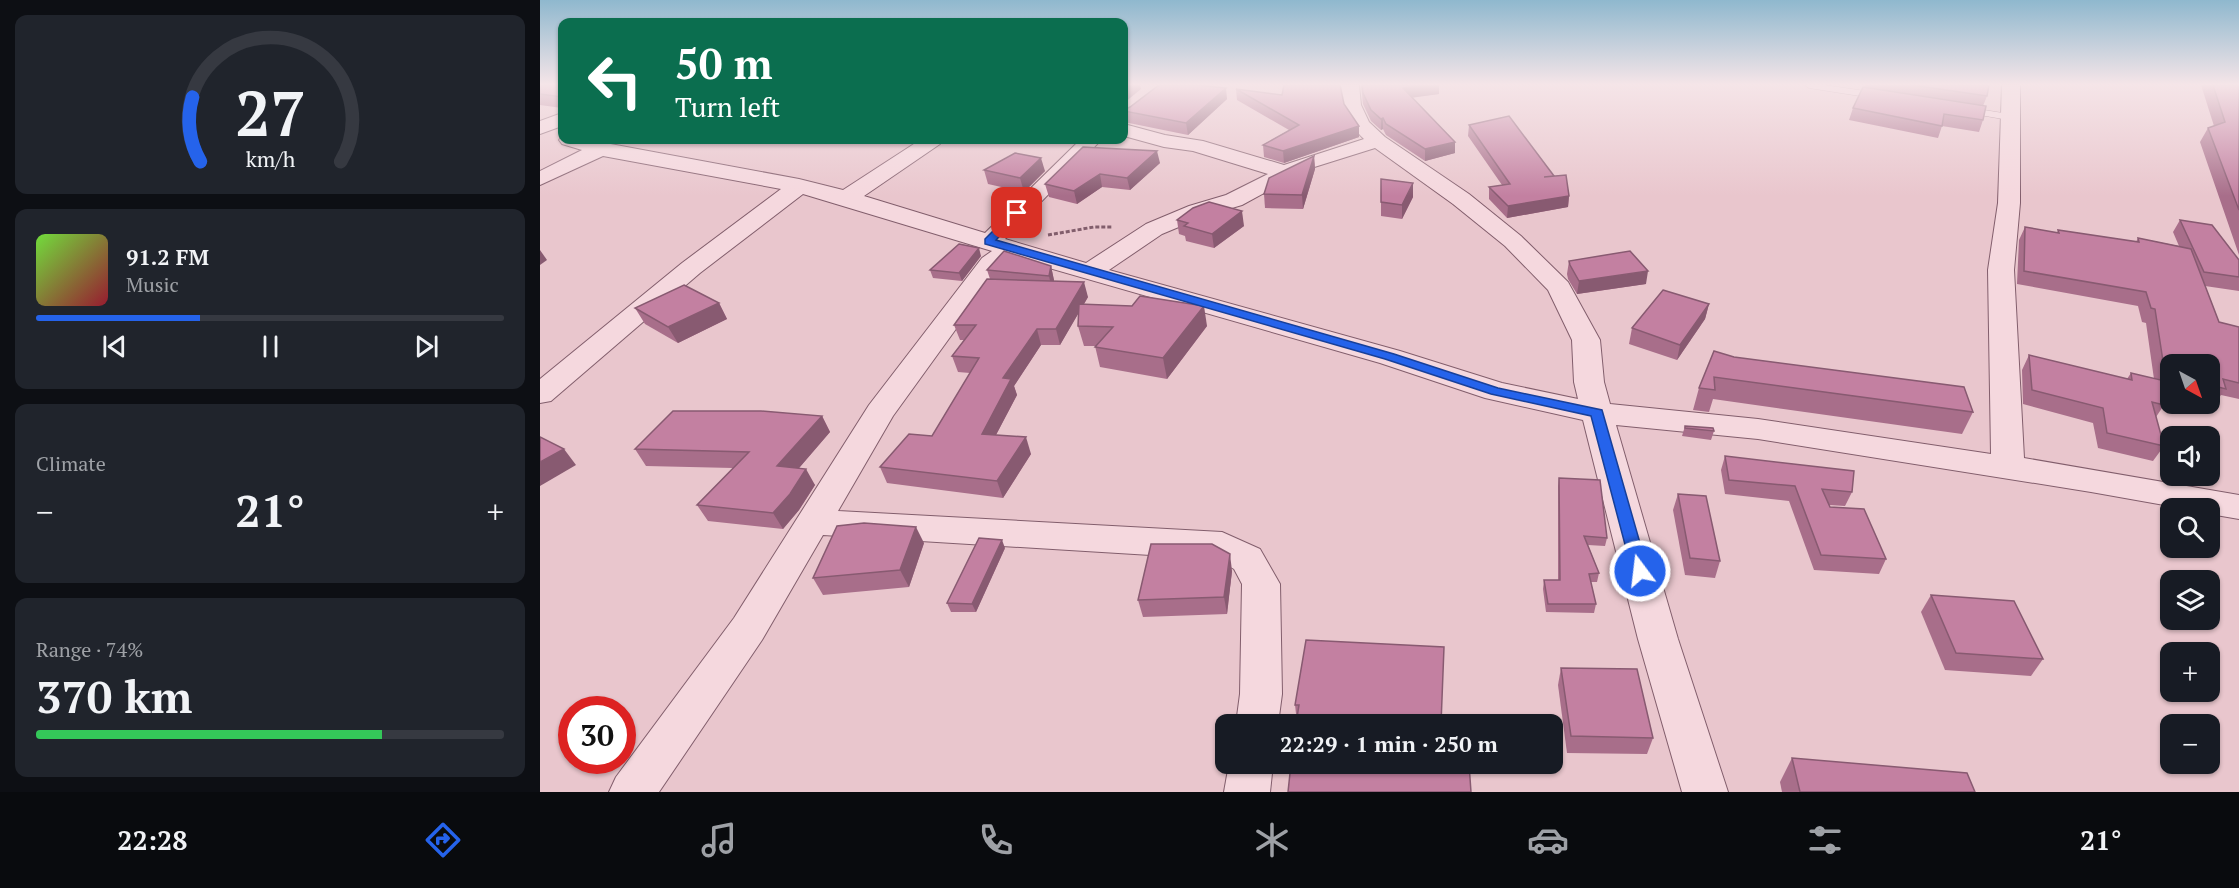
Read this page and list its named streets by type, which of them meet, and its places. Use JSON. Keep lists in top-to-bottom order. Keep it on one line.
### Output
{"north":"bottom right","page":{"turn":["50 m","Turn left"],"song":["91.2 FM","Music"],"map_buttons":["+","−"],"tile":["Climate",["Range · 74%","370 km"]],"heat":["−","21°","+"],"limit":"30","trip":"22:29 · 1 min · 250 m","tabs":["22:28","21°"],"gauge":["27","km/h"]}}
